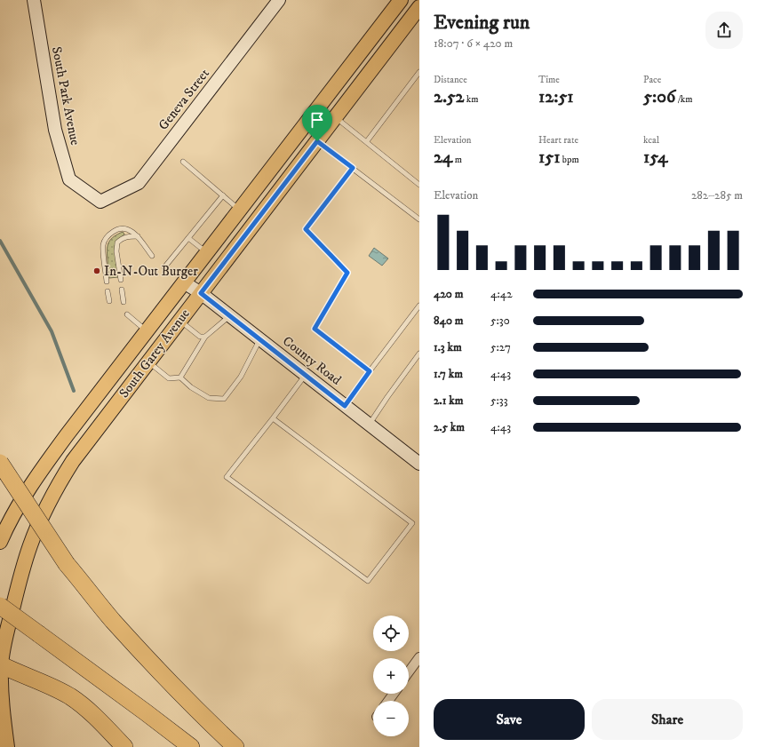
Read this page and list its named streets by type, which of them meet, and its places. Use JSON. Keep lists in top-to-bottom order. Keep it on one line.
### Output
{"streets":{"main road":["South Garey Avenue"],"street":["South Park Avenue","Geneva Street","County Road"]},"crossings":[["South Park Avenue","Geneva Street"],["South Garey Avenue","County Road"]],"places":["In-N-Out Burger"],"page":{"heading":["Evening run","18:07 · 6 × 420 m"],"stats":[["Distance","2.52 km"],["Time","12:51"],["Pace","5:06 /km"],["Elevation","24 m"],["Heart rate","151 bpm"],["kcal","154"]],"chart":["Elevation","282–285 m"],"list":[{"name":"420 m","note":"4:42"},{"name":"840 m","note":"5:30"},{"name":"1.3 km","note":"5:27"},{"name":"1.7 km","note":"4:43"},{"name":"2.1 km","note":"5:33"},{"name":"2.5 km","note":"4:43"}],"map_buttons":["+","−"],"buttons":["Save","Share"]}}
